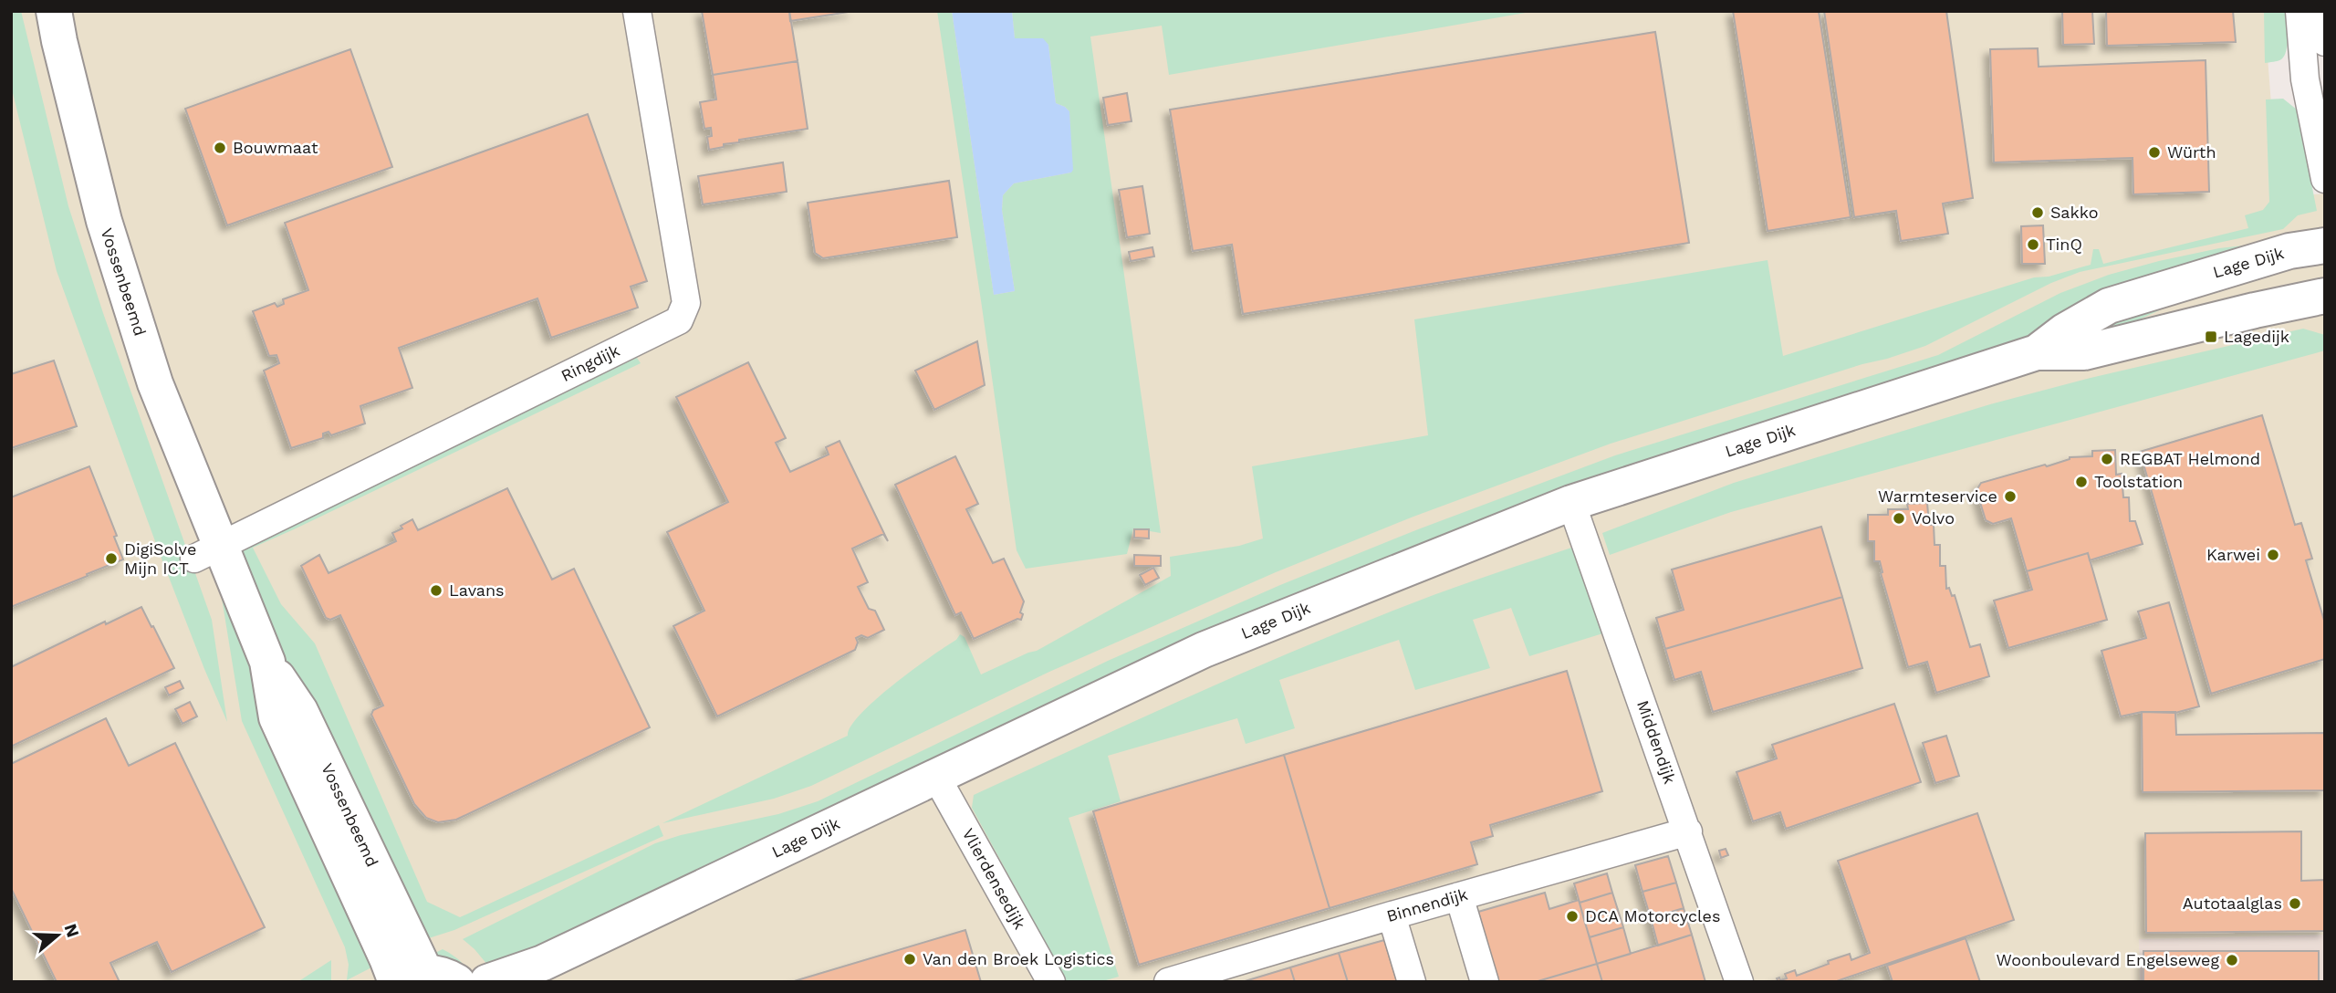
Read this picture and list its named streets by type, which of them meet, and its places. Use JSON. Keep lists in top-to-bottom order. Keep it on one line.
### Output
{"streets":{"main road":["Lage Dijk","Vossenbeemd"],"street":["Ringdijk","Middendijk","Vlierdensedijk","Binnendijk"]},"crossings":[["Lage Dijk","Middendijk"],["Lage Dijk","Vlierdensedijk"],["Vossenbeemd","Ringdijk"],["Middendijk","Binnendijk"]],"places":{"other":["Bouwmaat","Würth","Sakko","TinQ","REGBAT Helmond","Toolstation","Warmteservice","Volvo","Karwei","DigiSolve Mijn ICT","Lavans","Autotaalglas","DCA Motorcycles","Van den Broek Logistics","Woonboulevard Engelseweg"],"transit":["Lagedijk"]},"north":"right"}
